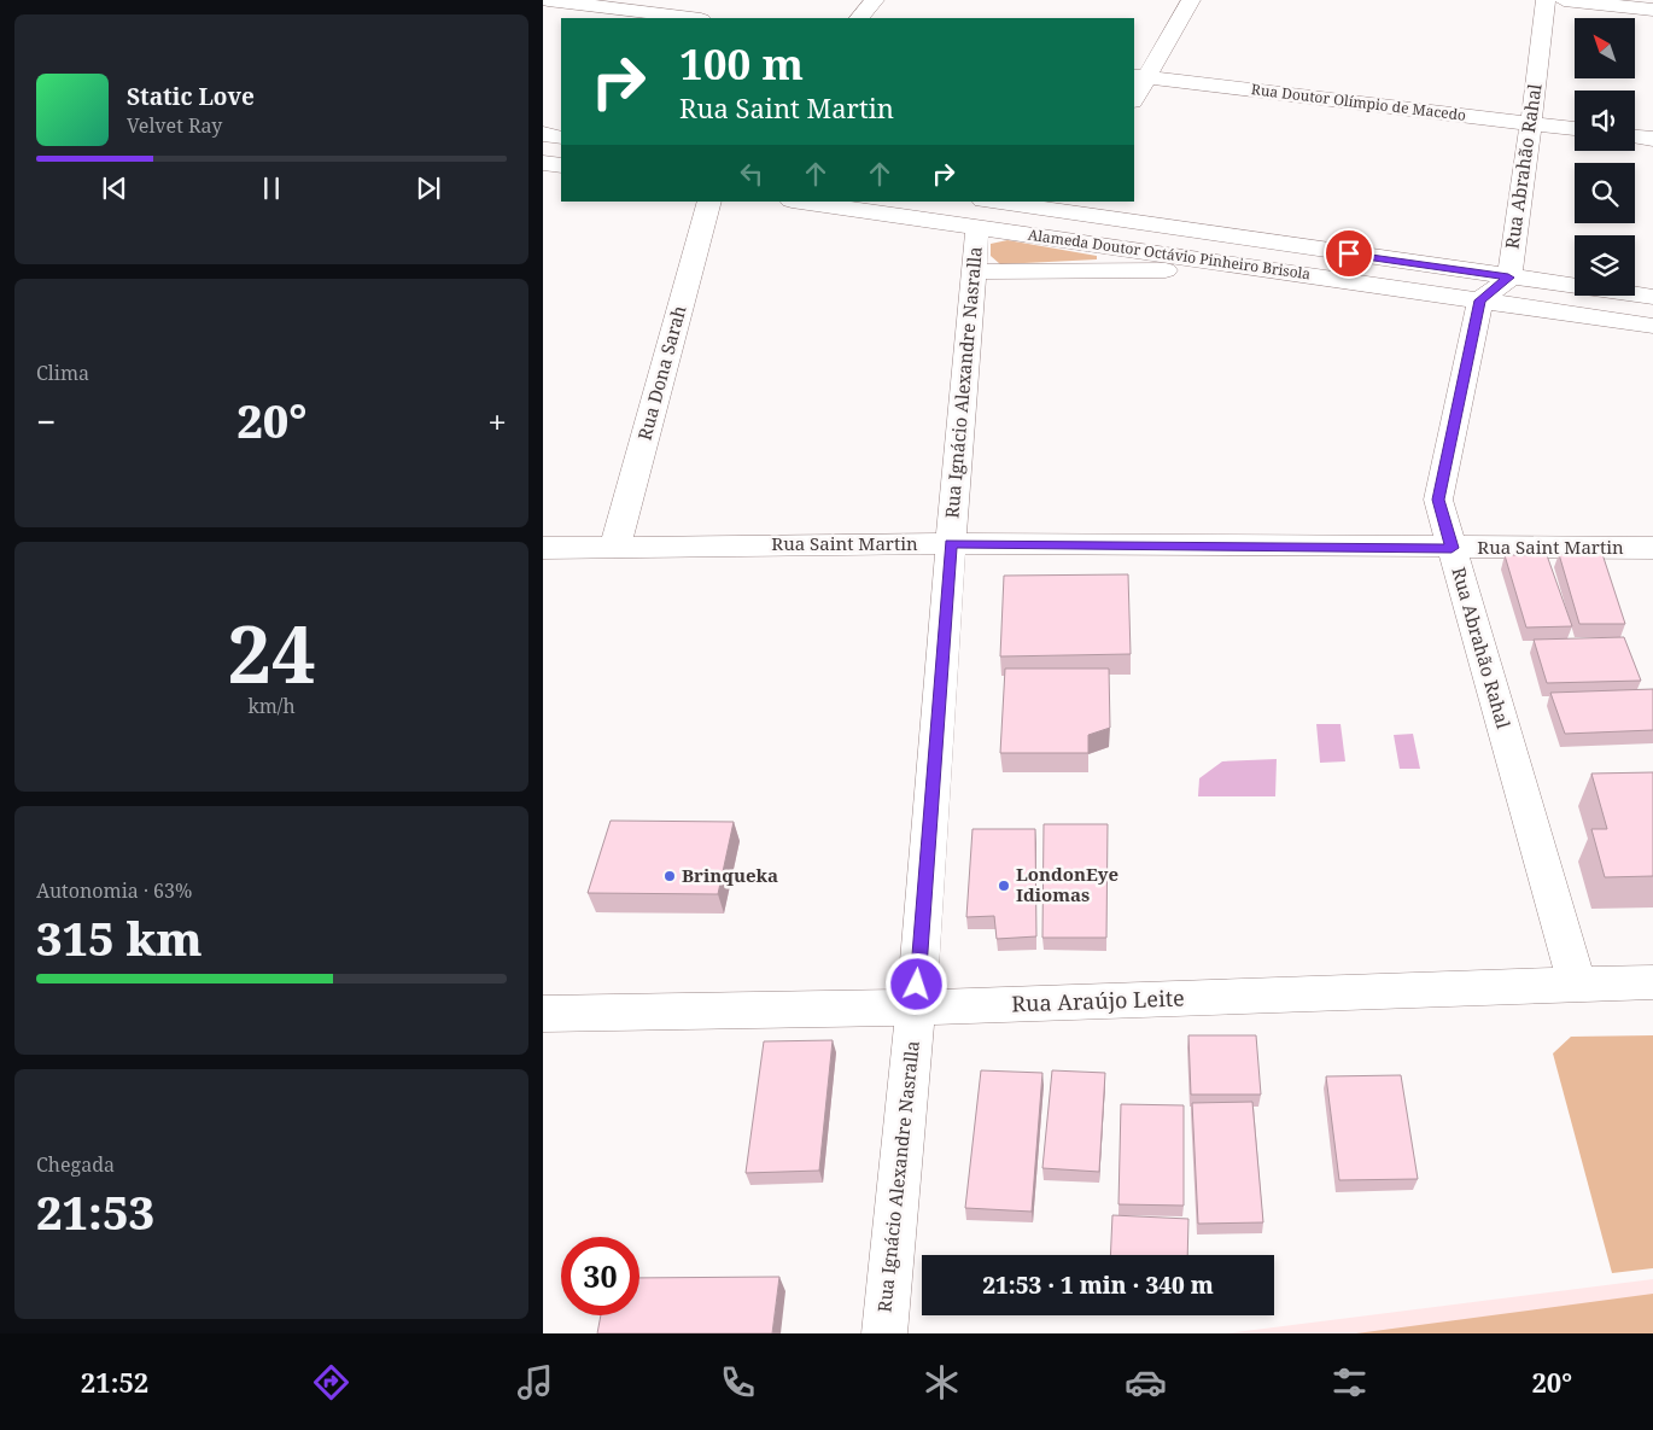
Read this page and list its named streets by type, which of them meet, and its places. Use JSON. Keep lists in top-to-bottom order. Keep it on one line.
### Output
{"streets":{"street":["Rua Doutor Olímpio de Macedo","Rua Abrahão Rahal","Alameda Doutor Octávio Pinheiro Brisola","Rua Dona Sarah","Rua Ignácio Alexandre Nasralla","Rua Saint Martin","Rua Araújo Leite"]},"crossings":[["Rua Doutor Olímpio de Macedo","Rua Abrahão Rahal"],["Rua Abrahão Rahal","Alameda Doutor Octávio Pinheiro Brisola"],["Rua Abrahão Rahal","Rua Saint Martin"],["Rua Abrahão Rahal","Rua Araújo Leite"],["Alameda Doutor Octávio Pinheiro Brisola","Rua Ignácio Alexandre Nasralla"],["Rua Dona Sarah","Rua Saint Martin"],["Rua Ignácio Alexandre Nasralla","Rua Saint Martin"],["Rua Ignácio Alexandre Nasralla","Rua Araújo Leite"]],"places":["Brinqueka","LondonEye Idiomas"],"north":"top left","page":{"turn":["100 m","Rua Saint Martin"],"song":["Static Love","Velvet Ray"],"tile":["Clima",["24","km/h"],["Autonomia · 63%","315 km"],["Chegada","21:53"]],"heat":["−","20°","+"],"limit":"30","trip":"21:53 · 1 min · 340 m","tabs":["21:52","20°"]}}
